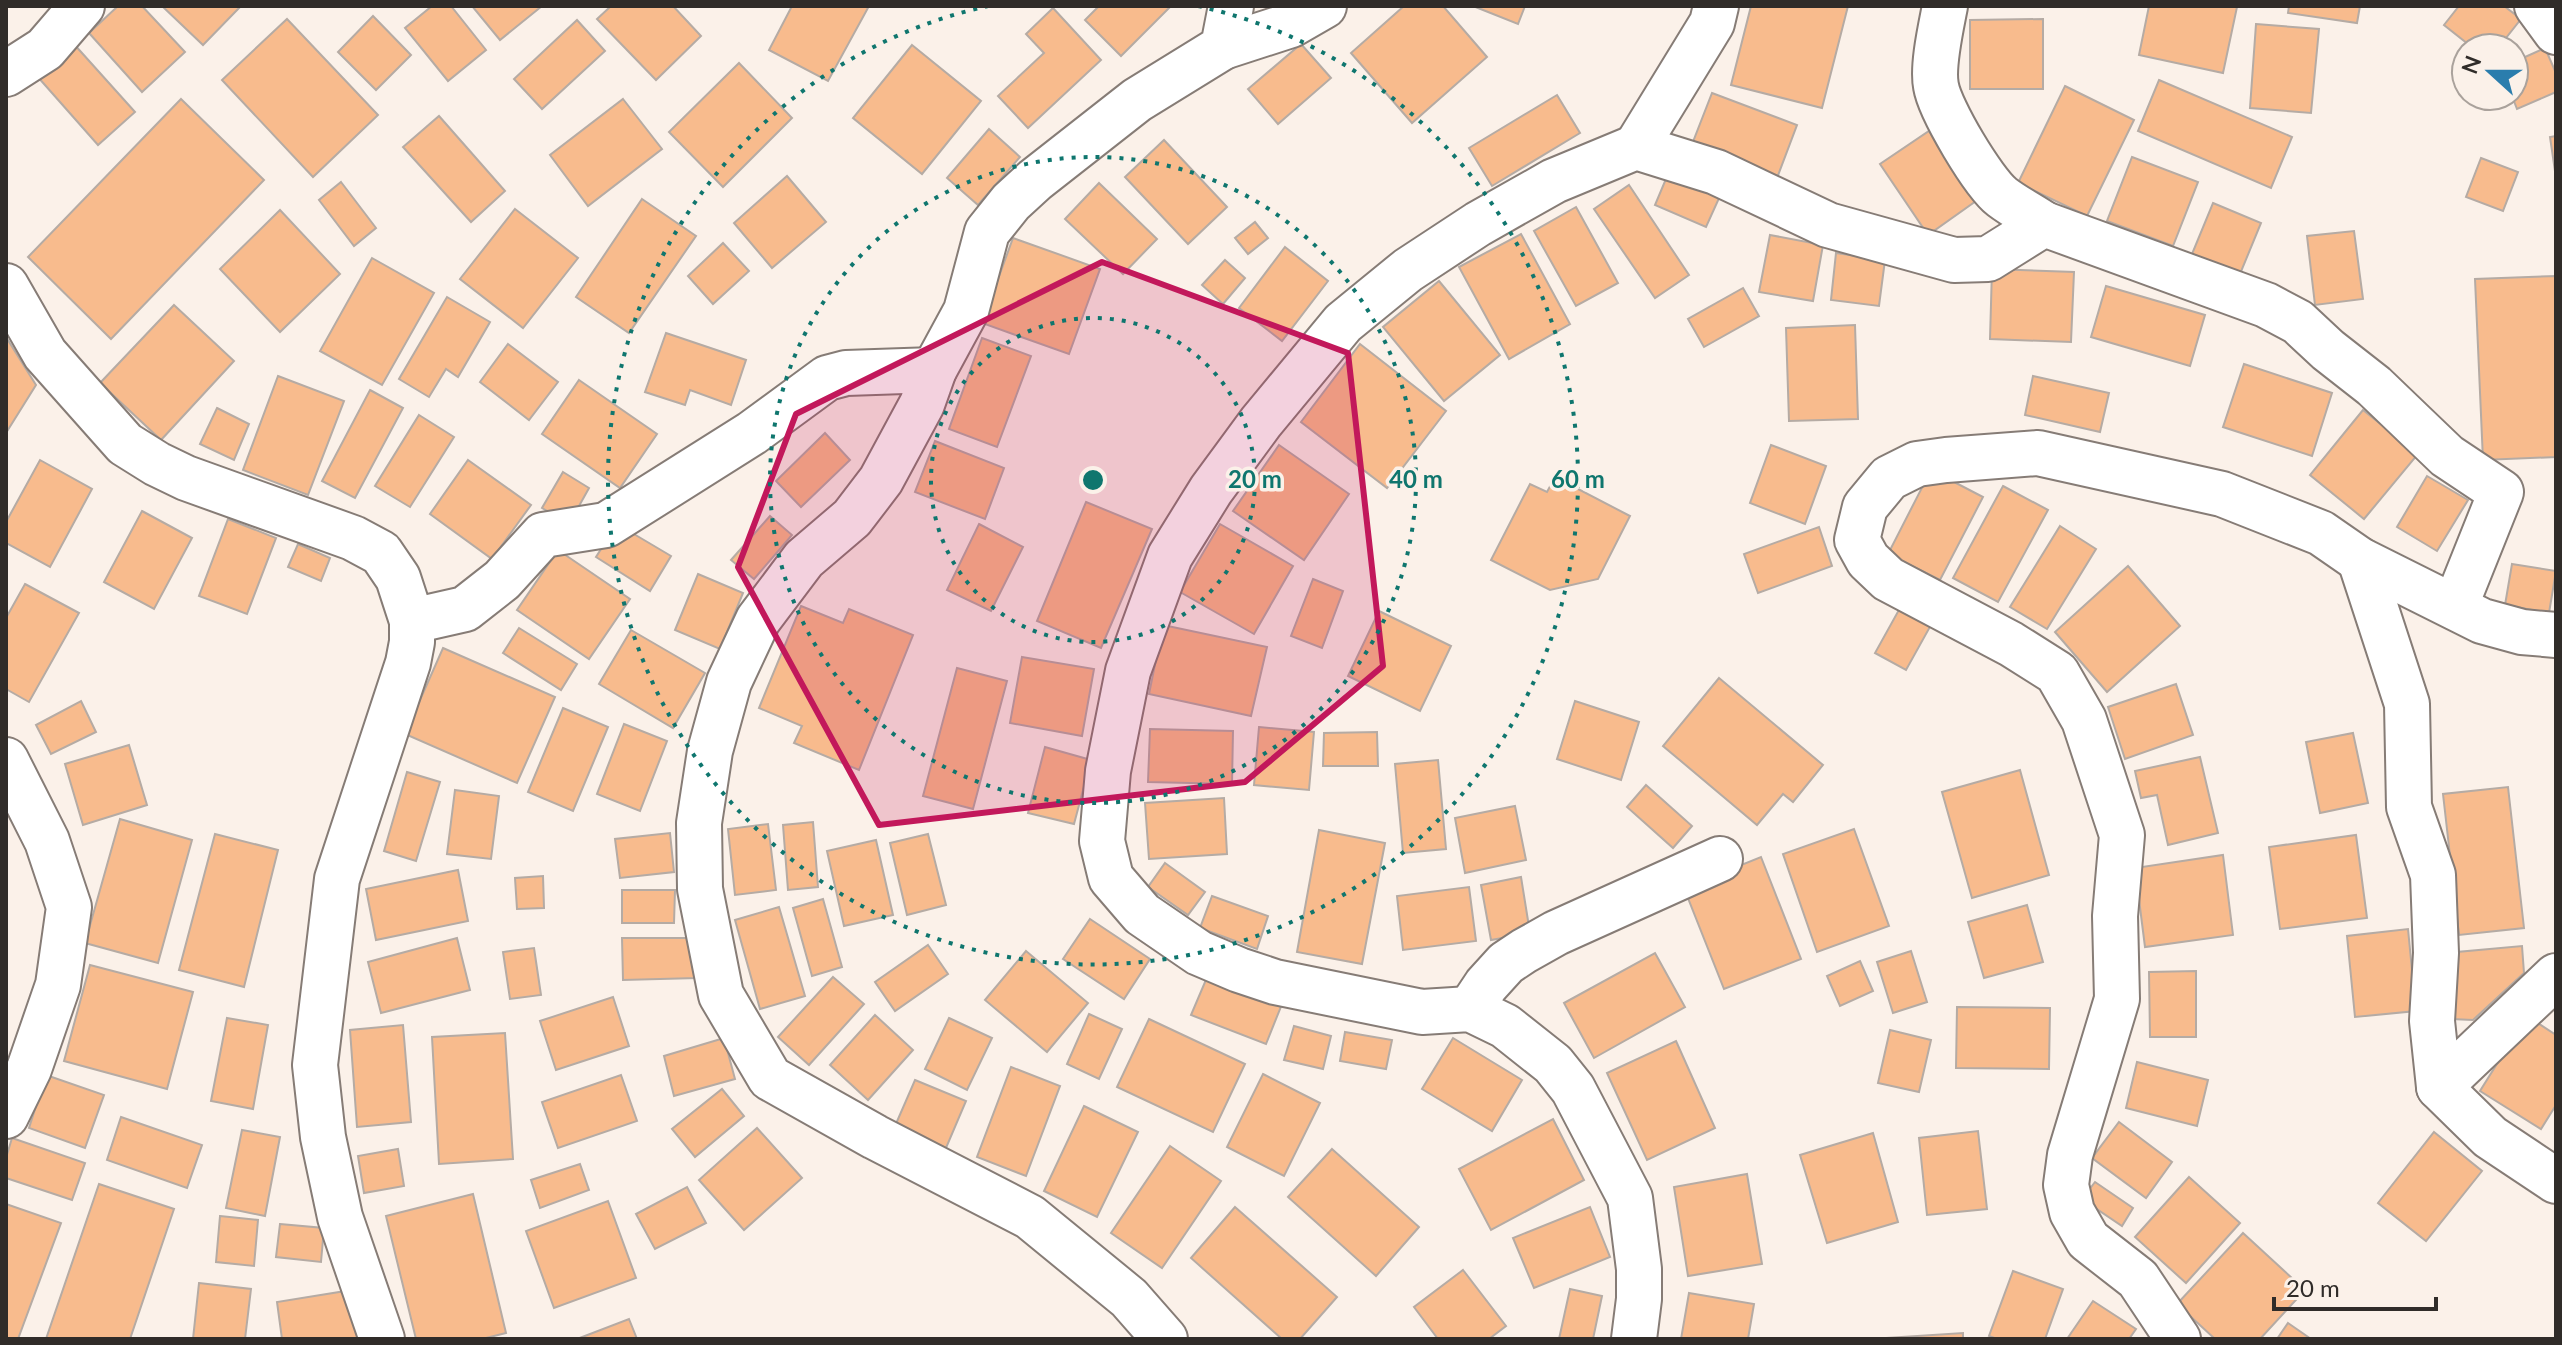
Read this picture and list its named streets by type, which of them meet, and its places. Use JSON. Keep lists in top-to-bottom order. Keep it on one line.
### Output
{"scale_bar":"20 m","north":"left","rings":["20 m","40 m","60 m"]}
